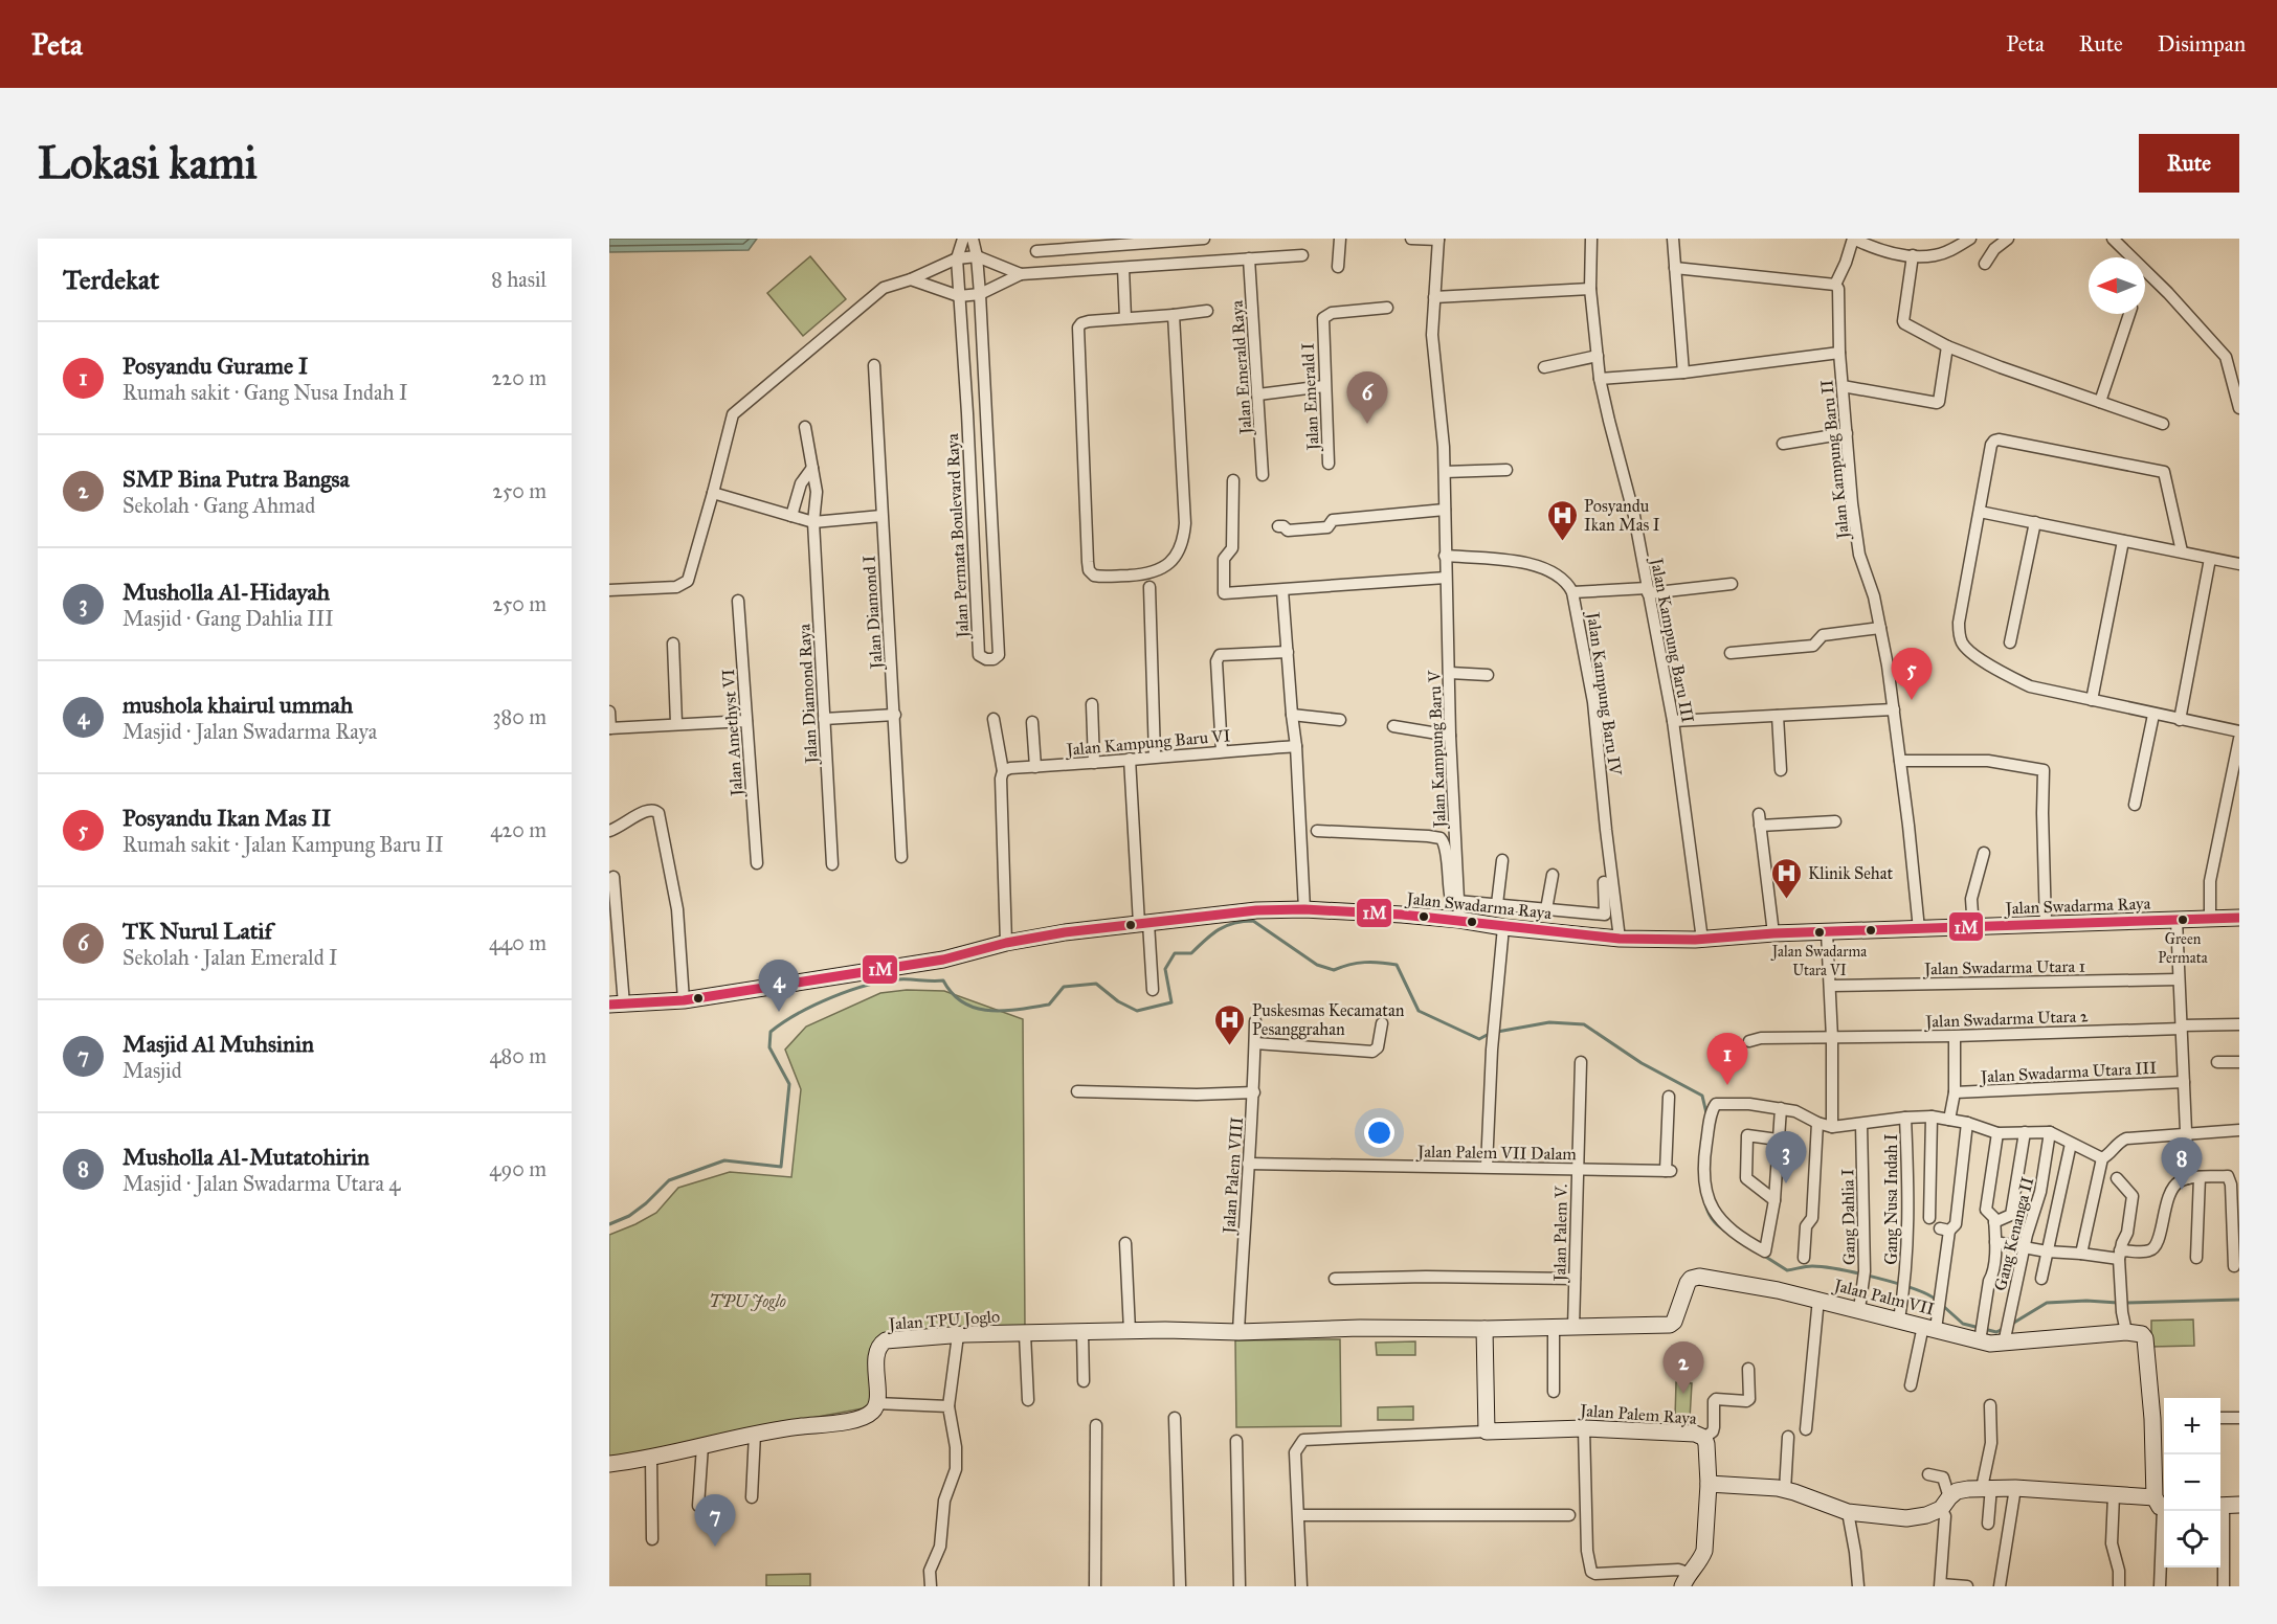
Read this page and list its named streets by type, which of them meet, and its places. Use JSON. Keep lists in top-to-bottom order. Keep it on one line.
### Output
{"streets":{"street":["Jalan Emerald Raya","Jalan Emerald I","Jalan Kampung Baru II","Jalan Permata Boulevard Raya","Jalan Diamond I","Jalan Kampung Baru III","Jalan Diamond Raya","Jalan Kampung Baru IV","Jalan Amethyst VI","Jalan Kampung Baru VI","Jalan Kampung Baru V","Jalan Swadarma Raya","Jalan Swadarma Utara 1","Jalan Swadarma Utara 2","Jalan Swadarma Utara III","Jalan Palem VII Dalam","Jalan Palem VIII","Gang Nusa Indah I","Gang Dahlia I","Jalan Palem V.","Gang Kenanga II","Jalan Palm VII","Jalan TPU Joglo","Jalan Palem Raya"]},"crossings":[["Jalan Kampung Baru II","Jalan Swadarma Raya"],["Jalan Kampung Baru III","Jalan Swadarma Raya"],["Jalan Kampung Baru IV","Jalan Kampung Baru V"],["Jalan Kampung Baru IV","Jalan Swadarma Raya"],["Jalan Kampung Baru V","Jalan Swadarma Raya"],["Jalan Palem VII Dalam","Jalan Palem VIII"],["Jalan Palem VII Dalam","Jalan Palem V."],["Jalan Palem VIII","Jalan TPU Joglo"],["Gang Nusa Indah I","Gang Dahlia I"],["Gang Nusa Indah I","Jalan Palm VII"],["Gang Dahlia I","Jalan Palm VII"],["Jalan Palem V.","Jalan Palm VII"],["Gang Kenanga II","Jalan Palm VII"]],"parks":["TPU Joglo"],"places":{"hospital":["Posyandu Ikan Mas I","Klinik Sehat","Puskesmas Kecamatan Pesanggrahan"],"other":["Green Permata","Jalan Swadarma Utara VI"]},"lines":["transit line 1M"],"north":"left","page":{"header":"Peta","nav":["Peta","Rute","Disimpan"],"buttons":"Rute","title":"Lokasi kami","heading":["Terdekat","8 hasil"],"list":[{"mark":"1","name":"Posyandu Gurame I","note":"Rumah sakit · Gang Nusa Indah I","value":"220 m"},{"mark":"2","name":"SMP Bina Putra Bangsa","note":"Sekolah · Gang Ahmad","value":"250 m"},{"mark":"3","name":"Musholla Al-Hidayah","note":"Masjid · Gang Dahlia III","value":"250 m"},{"mark":"4","name":"mushola khairul ummah","note":"Masjid · Jalan Swadarma Raya","value":"380 m"},{"mark":"5","name":"Posyandu Ikan Mas II","note":"Rumah sakit · Jalan Kampung Baru II","value":"420 m"},{"mark":"6","name":"TK Nurul Latif","note":"Sekolah · Jalan Emerald I","value":"440 m"},{"mark":"7","name":"Masjid Al Muhsinin","note":"Masjid","value":"480 m"},{"mark":"8","name":"Musholla Al-Mutatohirin","note":"Masjid · Jalan Swadarma Utara 4","value":"490 m"}],"pins":["6","5","4","1","3","8","2","7"],"map_buttons":["+","−"]}}
